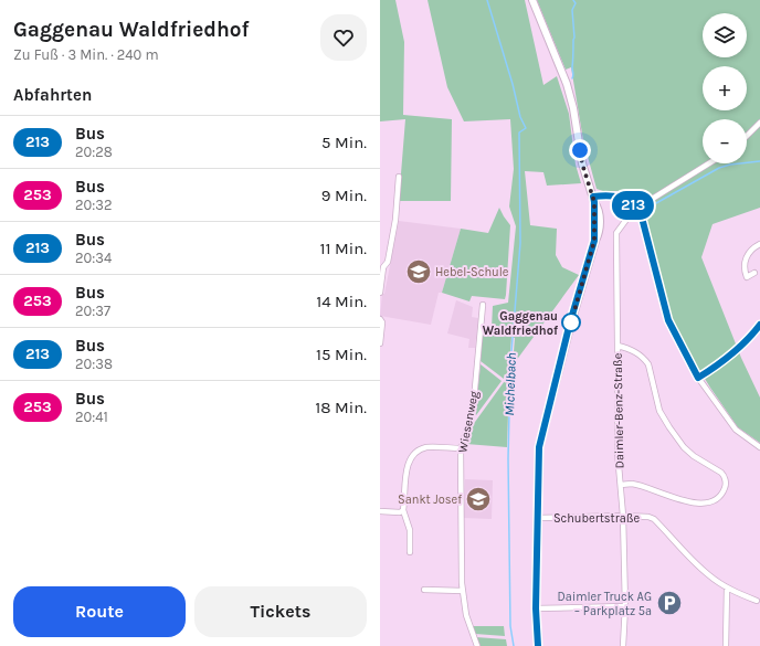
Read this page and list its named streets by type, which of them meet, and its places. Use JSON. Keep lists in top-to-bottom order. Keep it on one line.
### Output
{"streets":{"street":["Daimler-Benz-Straße","Wiesenweg","Schubertstraße"]},"crossings":[["Daimler-Benz-Straße","Schubertstraße"]],"water":["Michelbach"],"places":{"school or university":["Hebel-Schule","Sankt Josef"],"other":["Gaggenau Waldfriedhof"],"parking":["Daimler Truck AG − Parkplatz 5a"]},"lines":["bus line 213"],"page":{"heading":[["Gaggenau Waldfriedhof","Zu Fuß · 3 Min. · 240 m"],"Abfahrten"],"on_map":"213","map_buttons":["+","−"],"list":[{"mark":"213","name":"Bus","note":"20:28","value":"5 Min."},{"mark":"253","name":"Bus","note":"20:32","value":"9 Min."},{"mark":"213","name":"Bus","note":"20:34","value":"11 Min."},{"mark":"253","name":"Bus","note":"20:37","value":"14 Min."},{"mark":"213","name":"Bus","note":"20:38","value":"15 Min."},{"mark":"253","name":"Bus","note":"20:41","value":"18 Min."}],"buttons":["Route","Tickets"]}}
